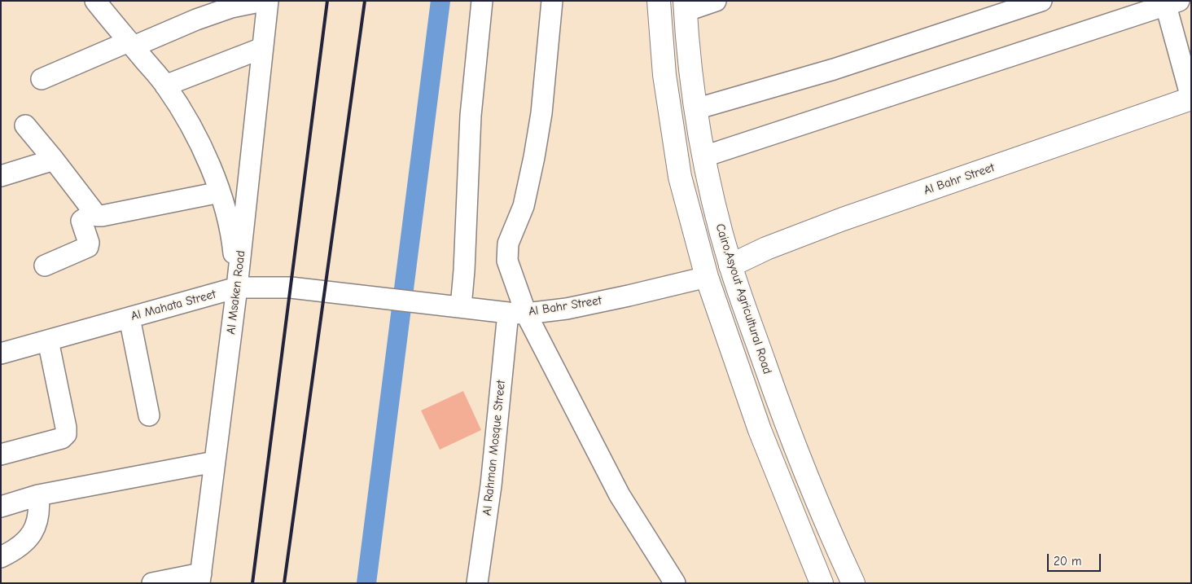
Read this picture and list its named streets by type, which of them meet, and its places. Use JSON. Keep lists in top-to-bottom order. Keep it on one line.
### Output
{"streets":{"main road":["Al Bahr Street","Cairo,Asyout Agricultural Road"],"street":["Al Msaken Road","Al Mahata Street","Al Rahman Mosque Street"]},"crossings":[["Al Bahr Street","Cairo,Asyout Agricultural Road"],["Al Bahr Street","Al Mahata Street"],["Al Bahr Street","Al Rahman Mosque Street"],["Al Msaken Road","Al Mahata Street"]],"scale_bar":"20 m"}
